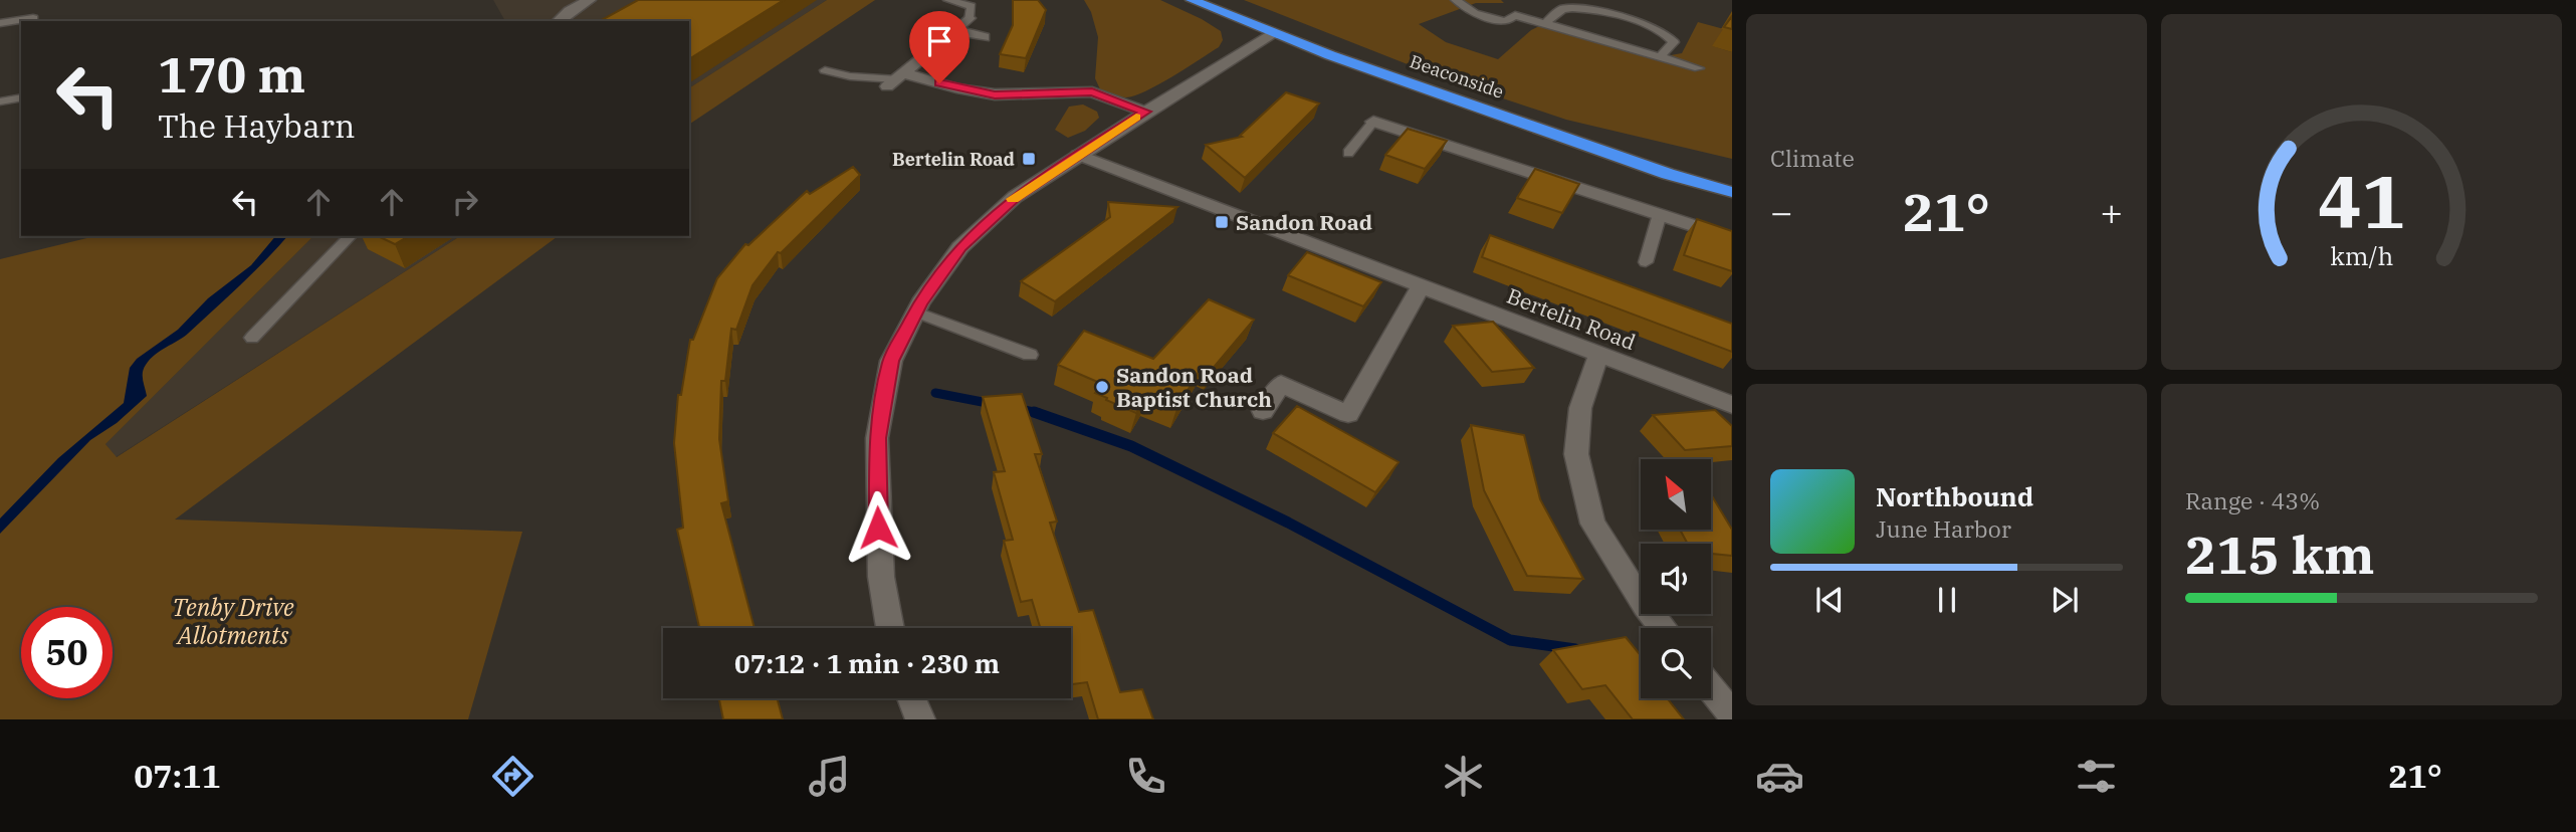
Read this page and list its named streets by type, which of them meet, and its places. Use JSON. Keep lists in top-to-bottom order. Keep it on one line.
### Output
{"streets":{"highway":["Beaconside"],"street":["Bertelin Road"]},"parks":["Tenby Drive Allotments"],"places":{"transit":["Bertelin Road","Sandon Road"],"other":["Sandon Road Baptist Church"]},"north":"top left","page":{"tile":["Climate",["Range · 43%","215 km"]],"turn":["170 m","The Haybarn"],"heat":["−","21°","+"],"song":["Northbound","June Harbor"],"limit":"50","trip":"07:12 · 1 min · 230 m","tabs":["07:11","21°"],"gauge":["41","km/h"]}}
